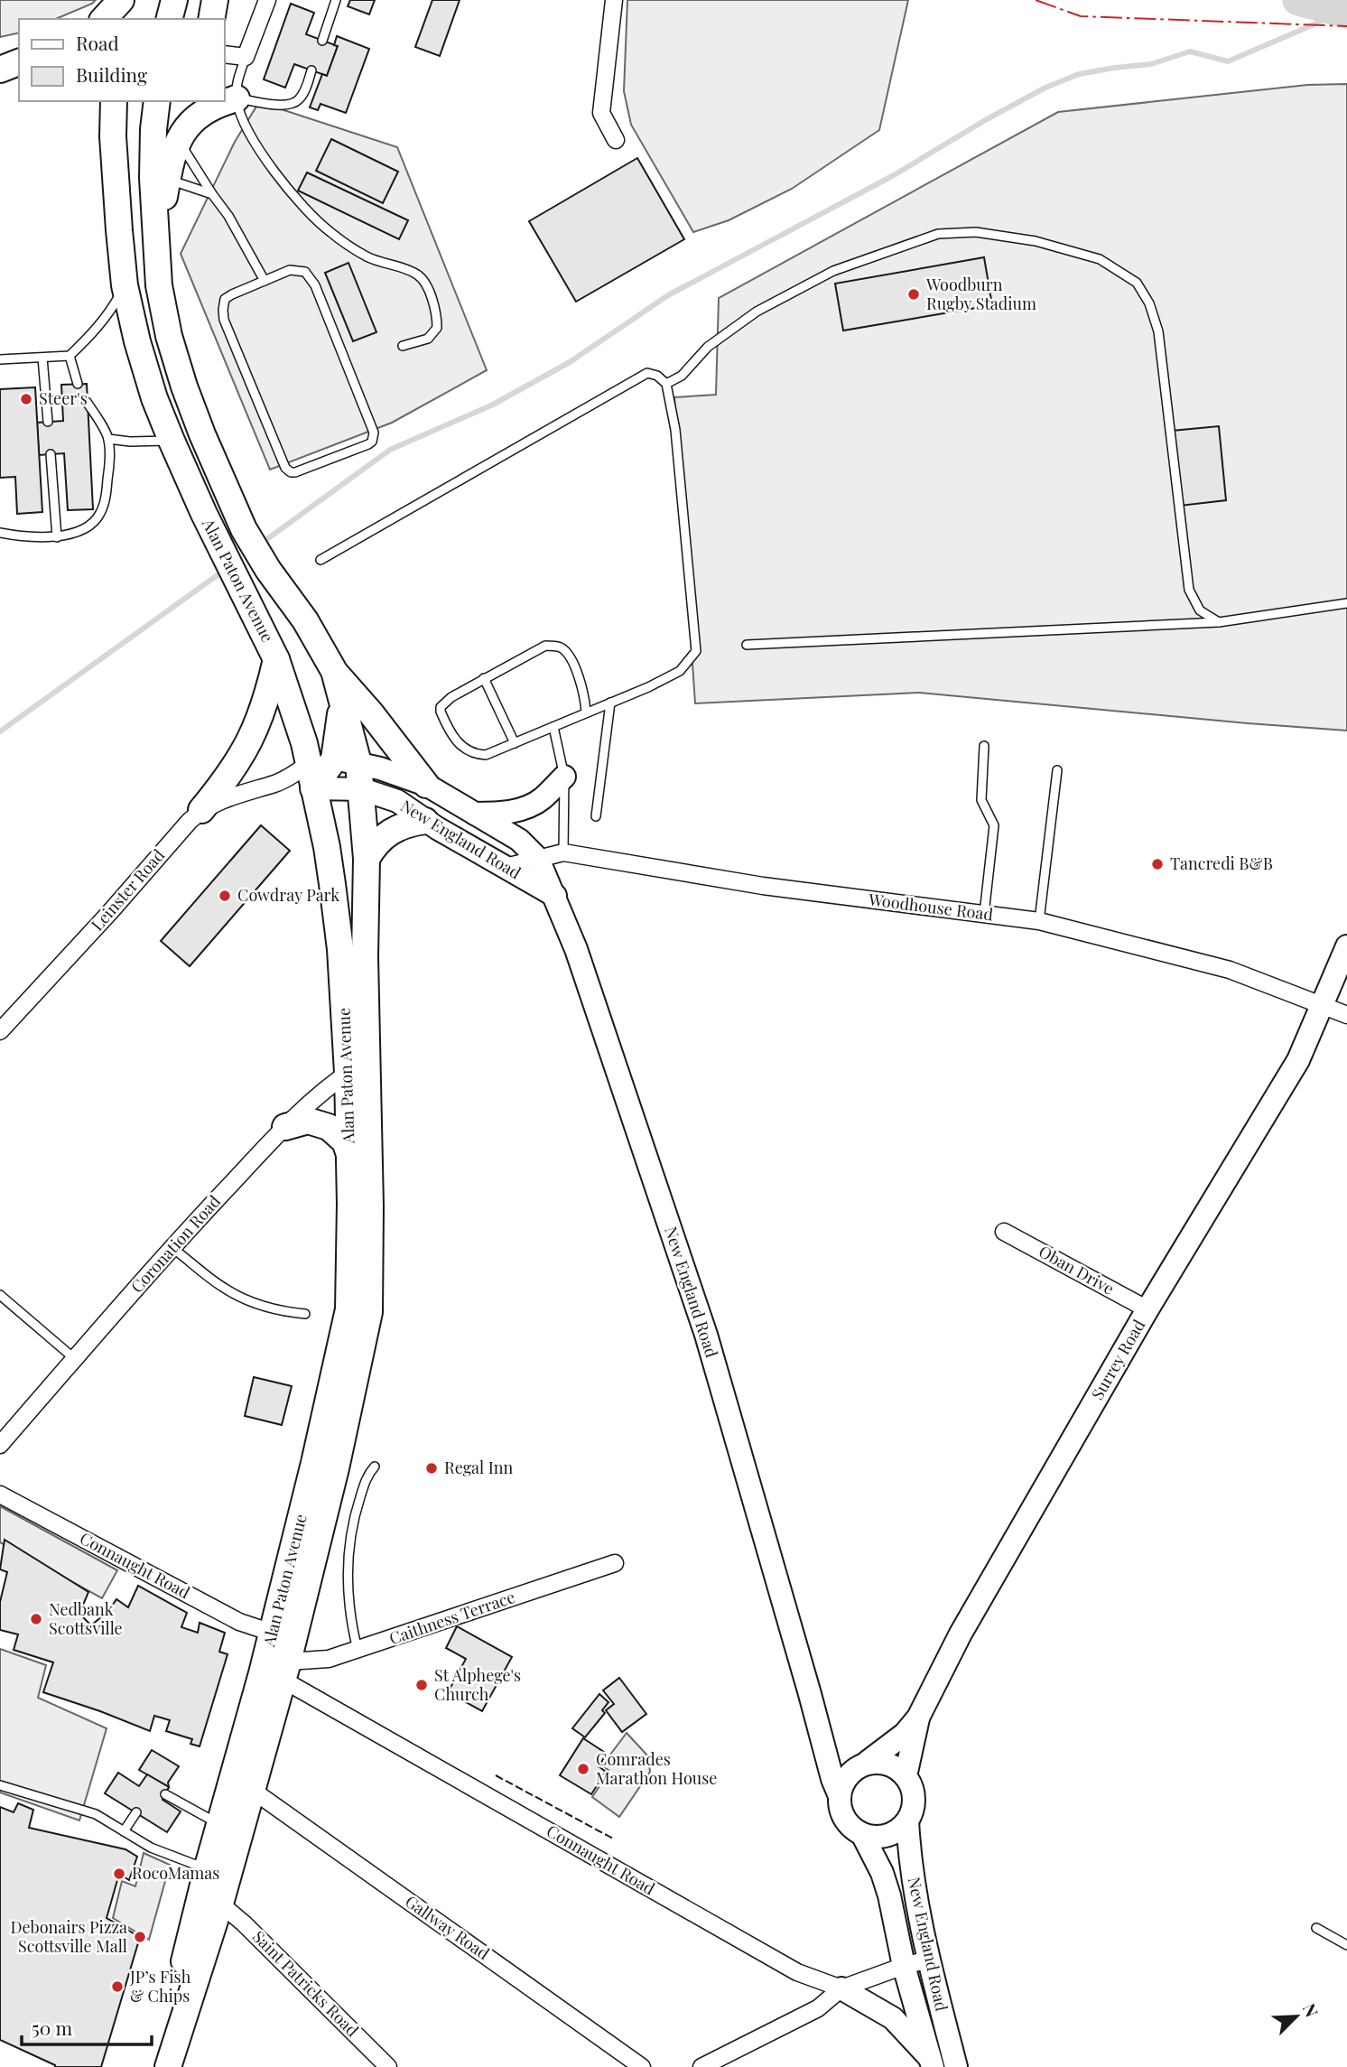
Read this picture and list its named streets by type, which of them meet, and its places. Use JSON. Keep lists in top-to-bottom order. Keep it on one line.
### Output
{"streets":{"main road":["Alan Paton Avenue"],"street":["New England Road","Leinster Road","Woodhouse Road","Coronation Road","Oban Drive","Surrey Road","Connaught Road","Caithness Terrace","Gallway Road","Saint Patricks Road"]},"crossings":[["Alan Paton Avenue","New England Road"],["Alan Paton Avenue","Leinster Road"],["Alan Paton Avenue","Coronation Road"],["Alan Paton Avenue","Connaught Road"],["Alan Paton Avenue","Caithness Terrace"],["Alan Paton Avenue","Gallway Road"],["Alan Paton Avenue","Saint Patricks Road"],["New England Road","Leinster Road"],["New England Road","Woodhouse Road"],["New England Road","Surrey Road"],["Woodhouse Road","Surrey Road"],["Oban Drive","Surrey Road"],["Connaught Road","Caithness Terrace"]],"places":["Woodburn Rugby Stadium","Steer's","Tancredi B&B","Cowdray Park","Regal Inn","Nedbank Scottsville","St Alphege's Church","Comrades Marathon House","RocoMamas","Debonairs Pizza Scottsville Mall","JP’s Fish & Chips"],"legend":["Road","Building"],"scale_bar":"50 m","north":"top right"}
